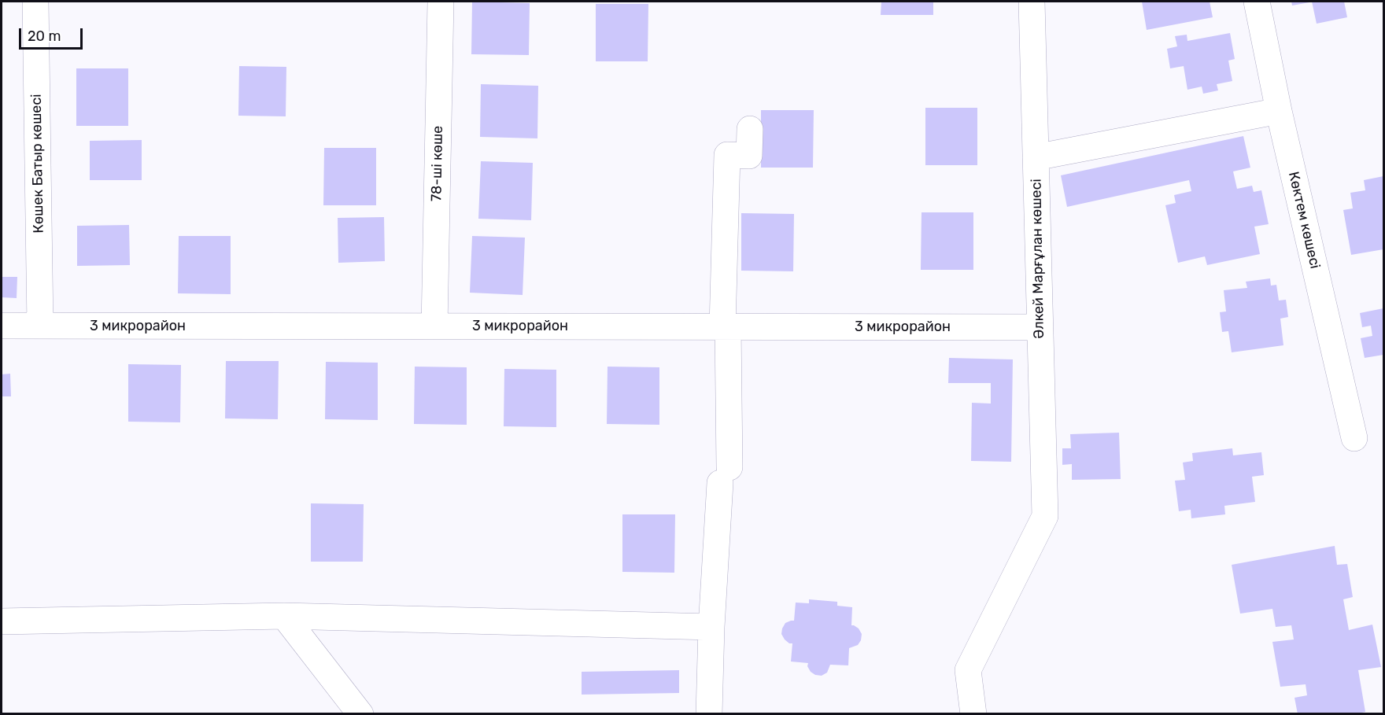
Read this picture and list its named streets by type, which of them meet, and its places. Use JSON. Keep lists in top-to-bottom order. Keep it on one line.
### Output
{"streets":{"street":["Көшек Батыр көшесі","78-ші көше","Көктем көшесі","Әлкей Марғұлан көшесі","3 микрорайон"]},"crossings":[["Көшек Батыр көшесі","3 микрорайон"],["78-ші көше","3 микрорайон"],["Әлкей Марғұлан көшесі","3 микрорайон"]],"scale_bar":"20 m"}
